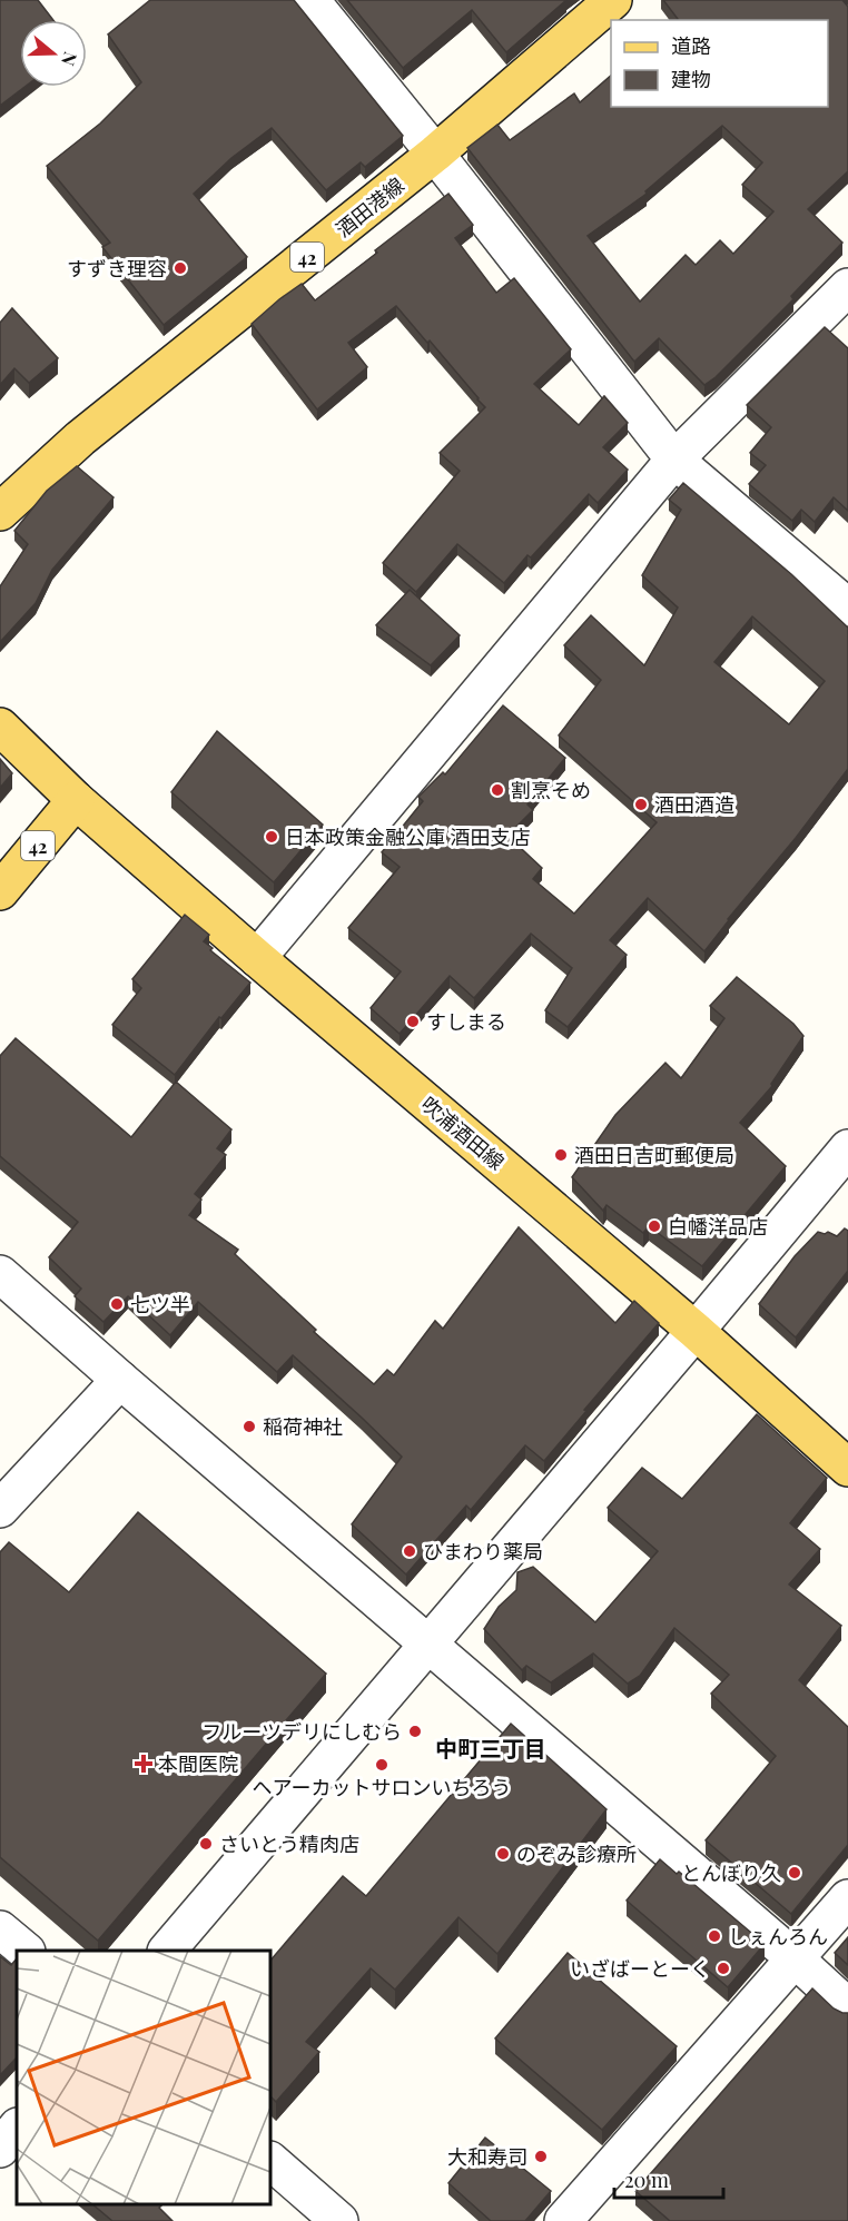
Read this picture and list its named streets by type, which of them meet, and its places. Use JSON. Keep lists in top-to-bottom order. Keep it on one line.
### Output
{"streets":{"main road":["酒田港線","42","吹浦酒田線"]},"crossings":[["42","吹浦酒田線"]],"districts":["中町三丁目"],"places":{"other":["すずき理容","割烹そめ","酒田酒造","日本政策金融公庫 酒田支店","すしまる","酒田日吉町郵便局","白幡洋品店","七ツ半","稲荷神社","ひまわり薬局","フルーツデリにしむら","ヘアーカットサロンいちろう","さいとう精肉店","のぞみ診療所","とんぼり久","しぇんろん","いざばーとーく","大和寿司"],"health":["本間医院"]},"legend":["道路","建物"],"scale_bar":"20 m","north":"right"}
